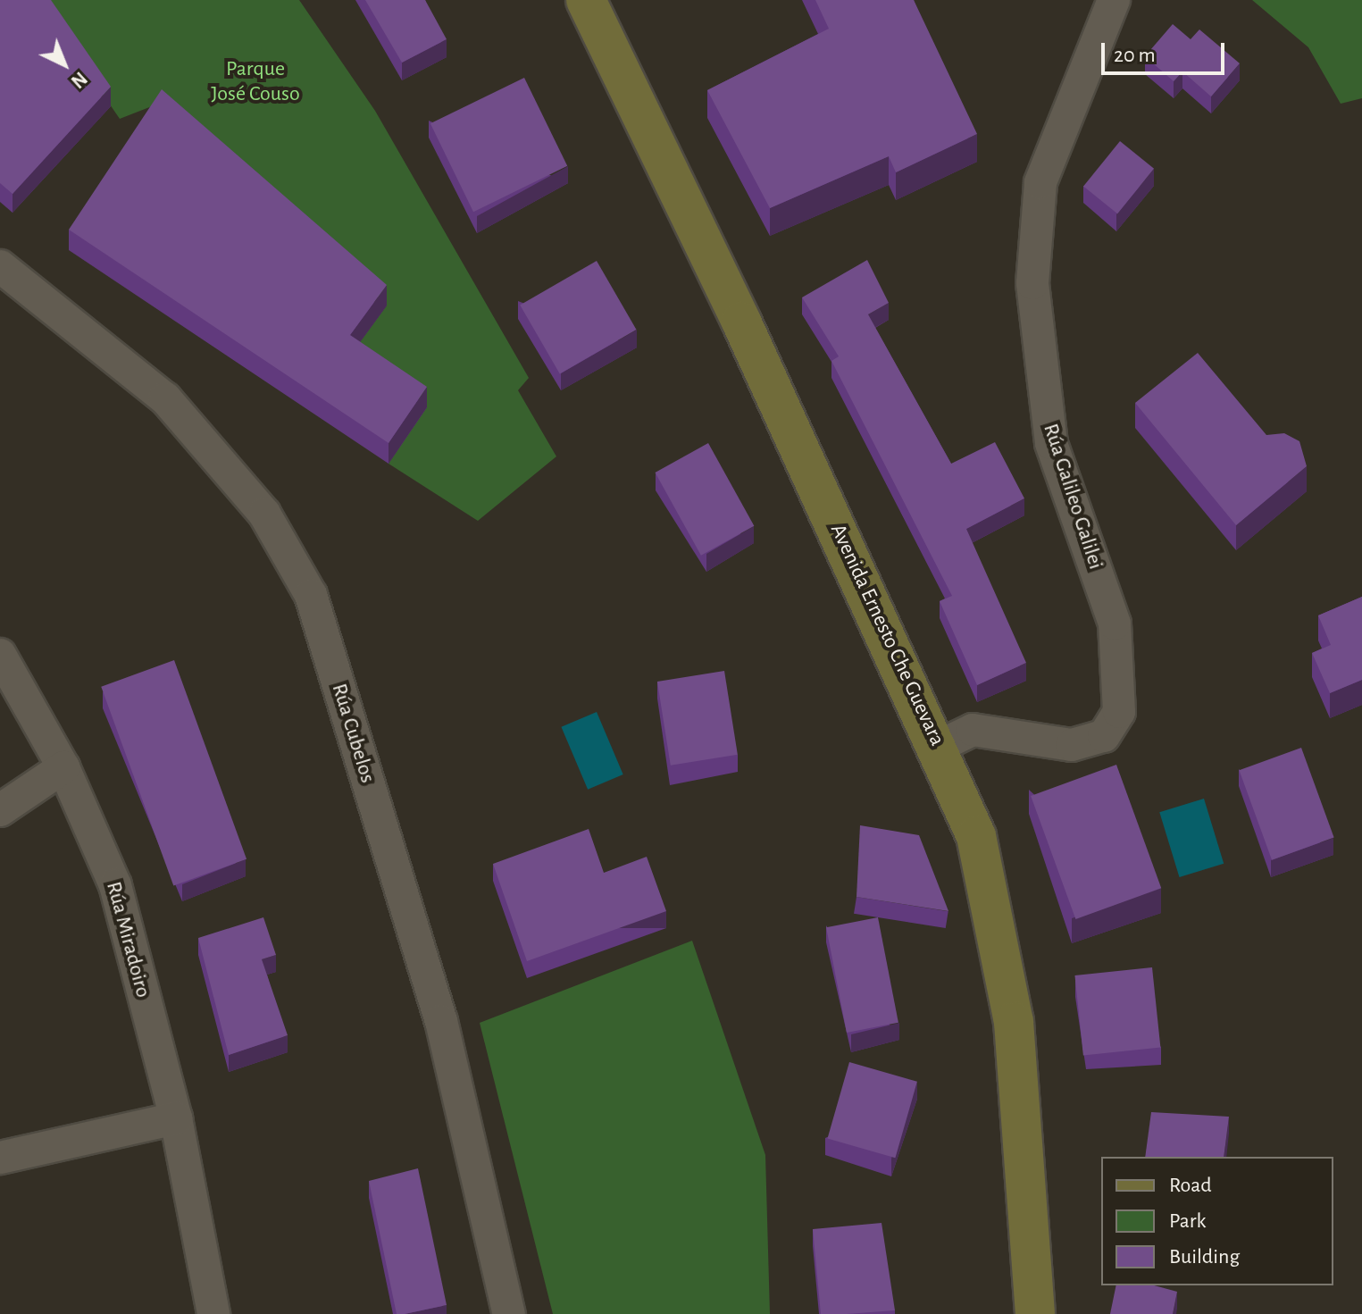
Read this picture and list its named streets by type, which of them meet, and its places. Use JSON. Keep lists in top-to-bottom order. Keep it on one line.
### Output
{"streets":{"main road":["Avenida Ernesto Che Guevara"],"street":["Rúa Galileo Galilei","Rúa Cubelos","Rúa Miradoiro"]},"crossings":[["Rúa Galileo Galilei","Avenida Ernesto Che Guevara"]],"parks":["Parque José Couso"],"legend":["Road","Park","Building"],"scale_bar":"20 m","north":"bottom right"}
